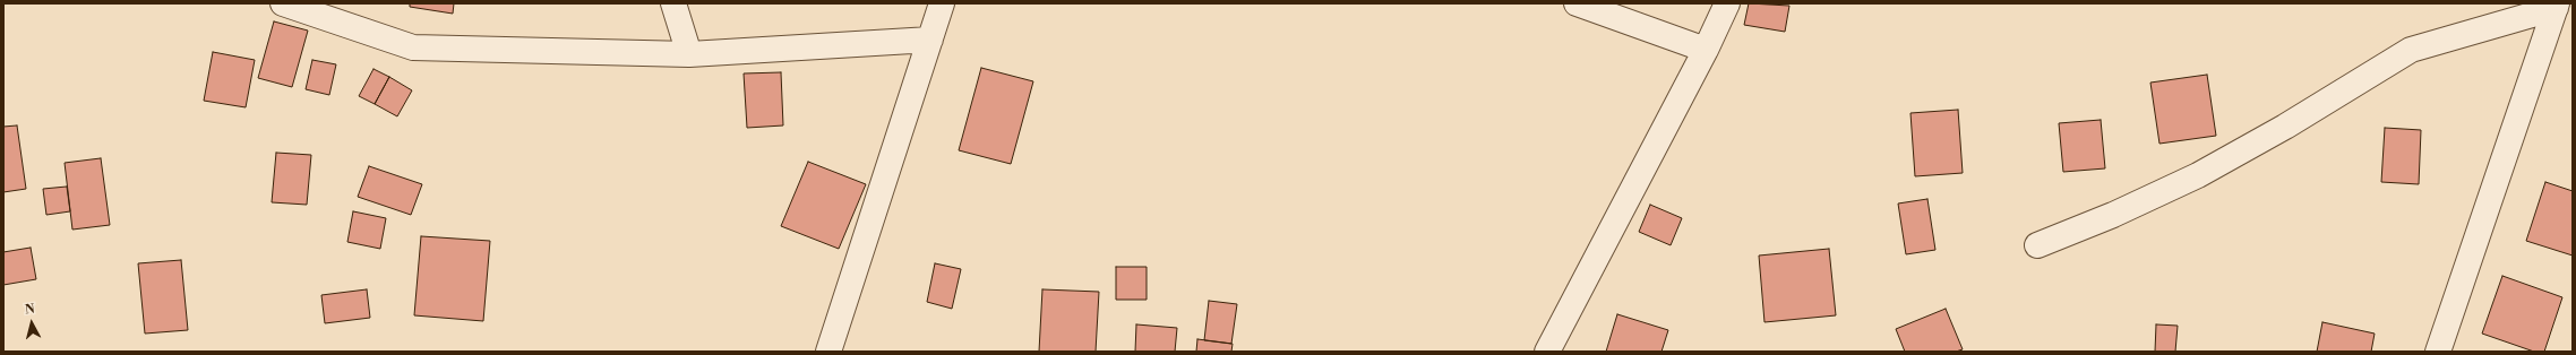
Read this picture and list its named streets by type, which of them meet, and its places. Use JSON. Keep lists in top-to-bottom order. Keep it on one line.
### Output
{"north":"top"}
